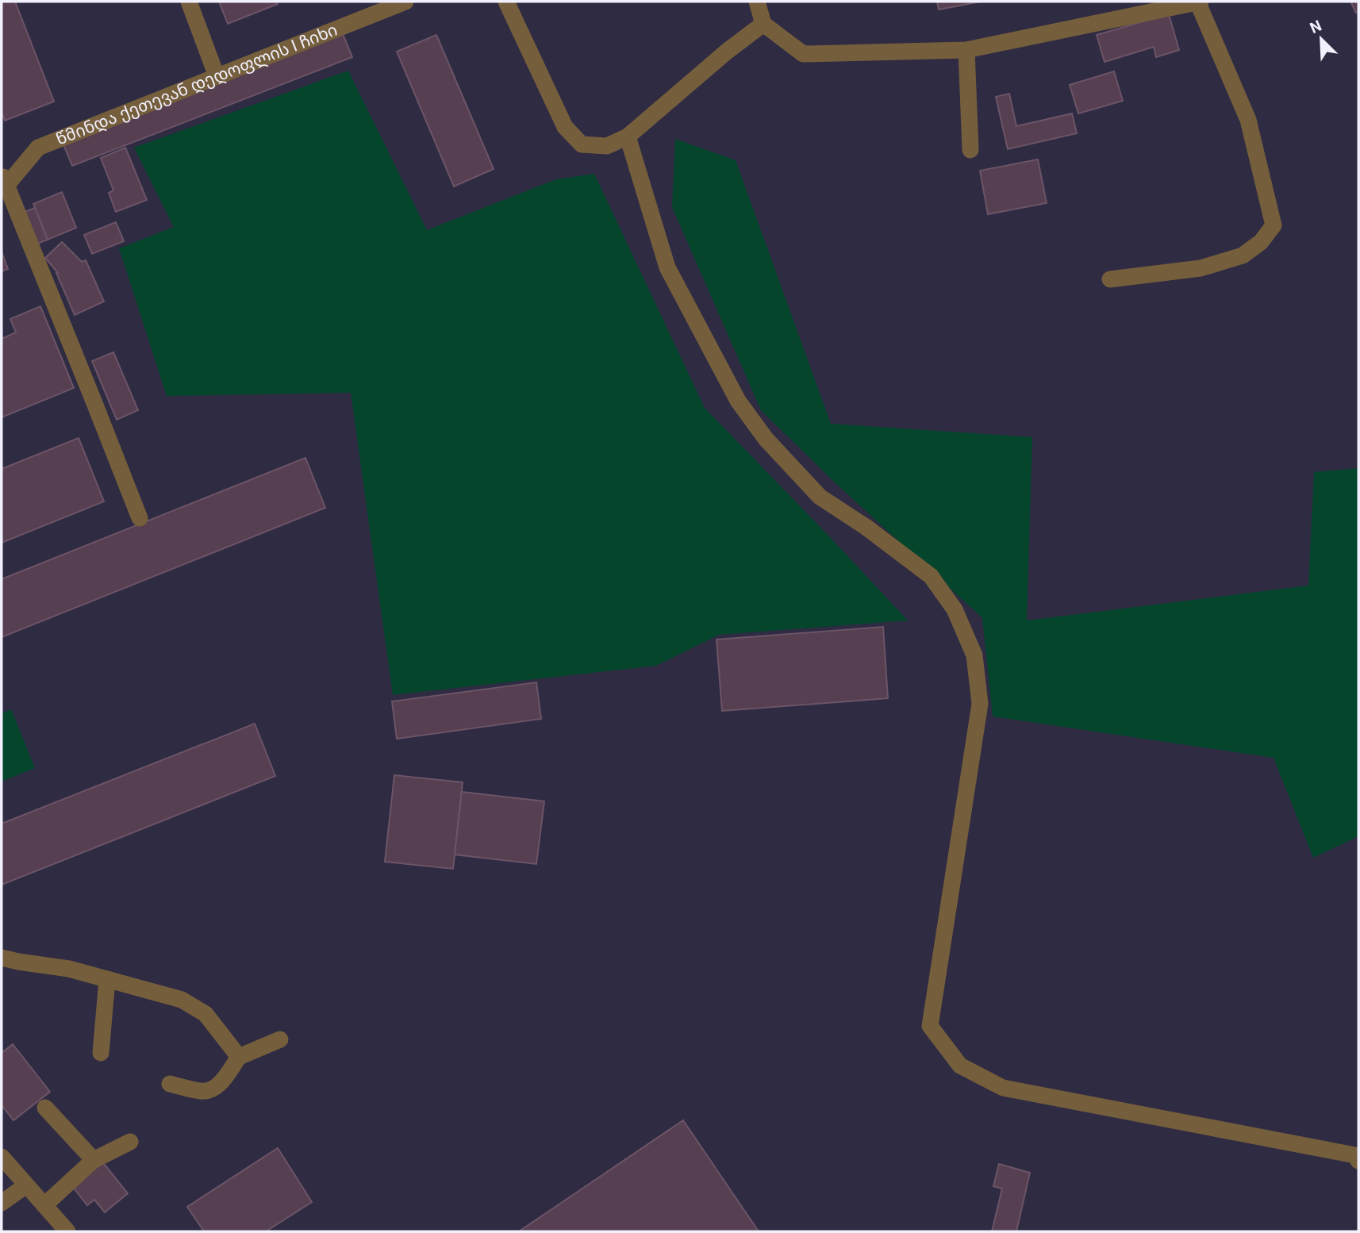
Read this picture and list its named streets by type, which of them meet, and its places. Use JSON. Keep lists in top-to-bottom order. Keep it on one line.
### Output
{"streets":{"street":["წმინდა ქეთევან დედოფლის I ჩიხი"]},"north":"top left"}
